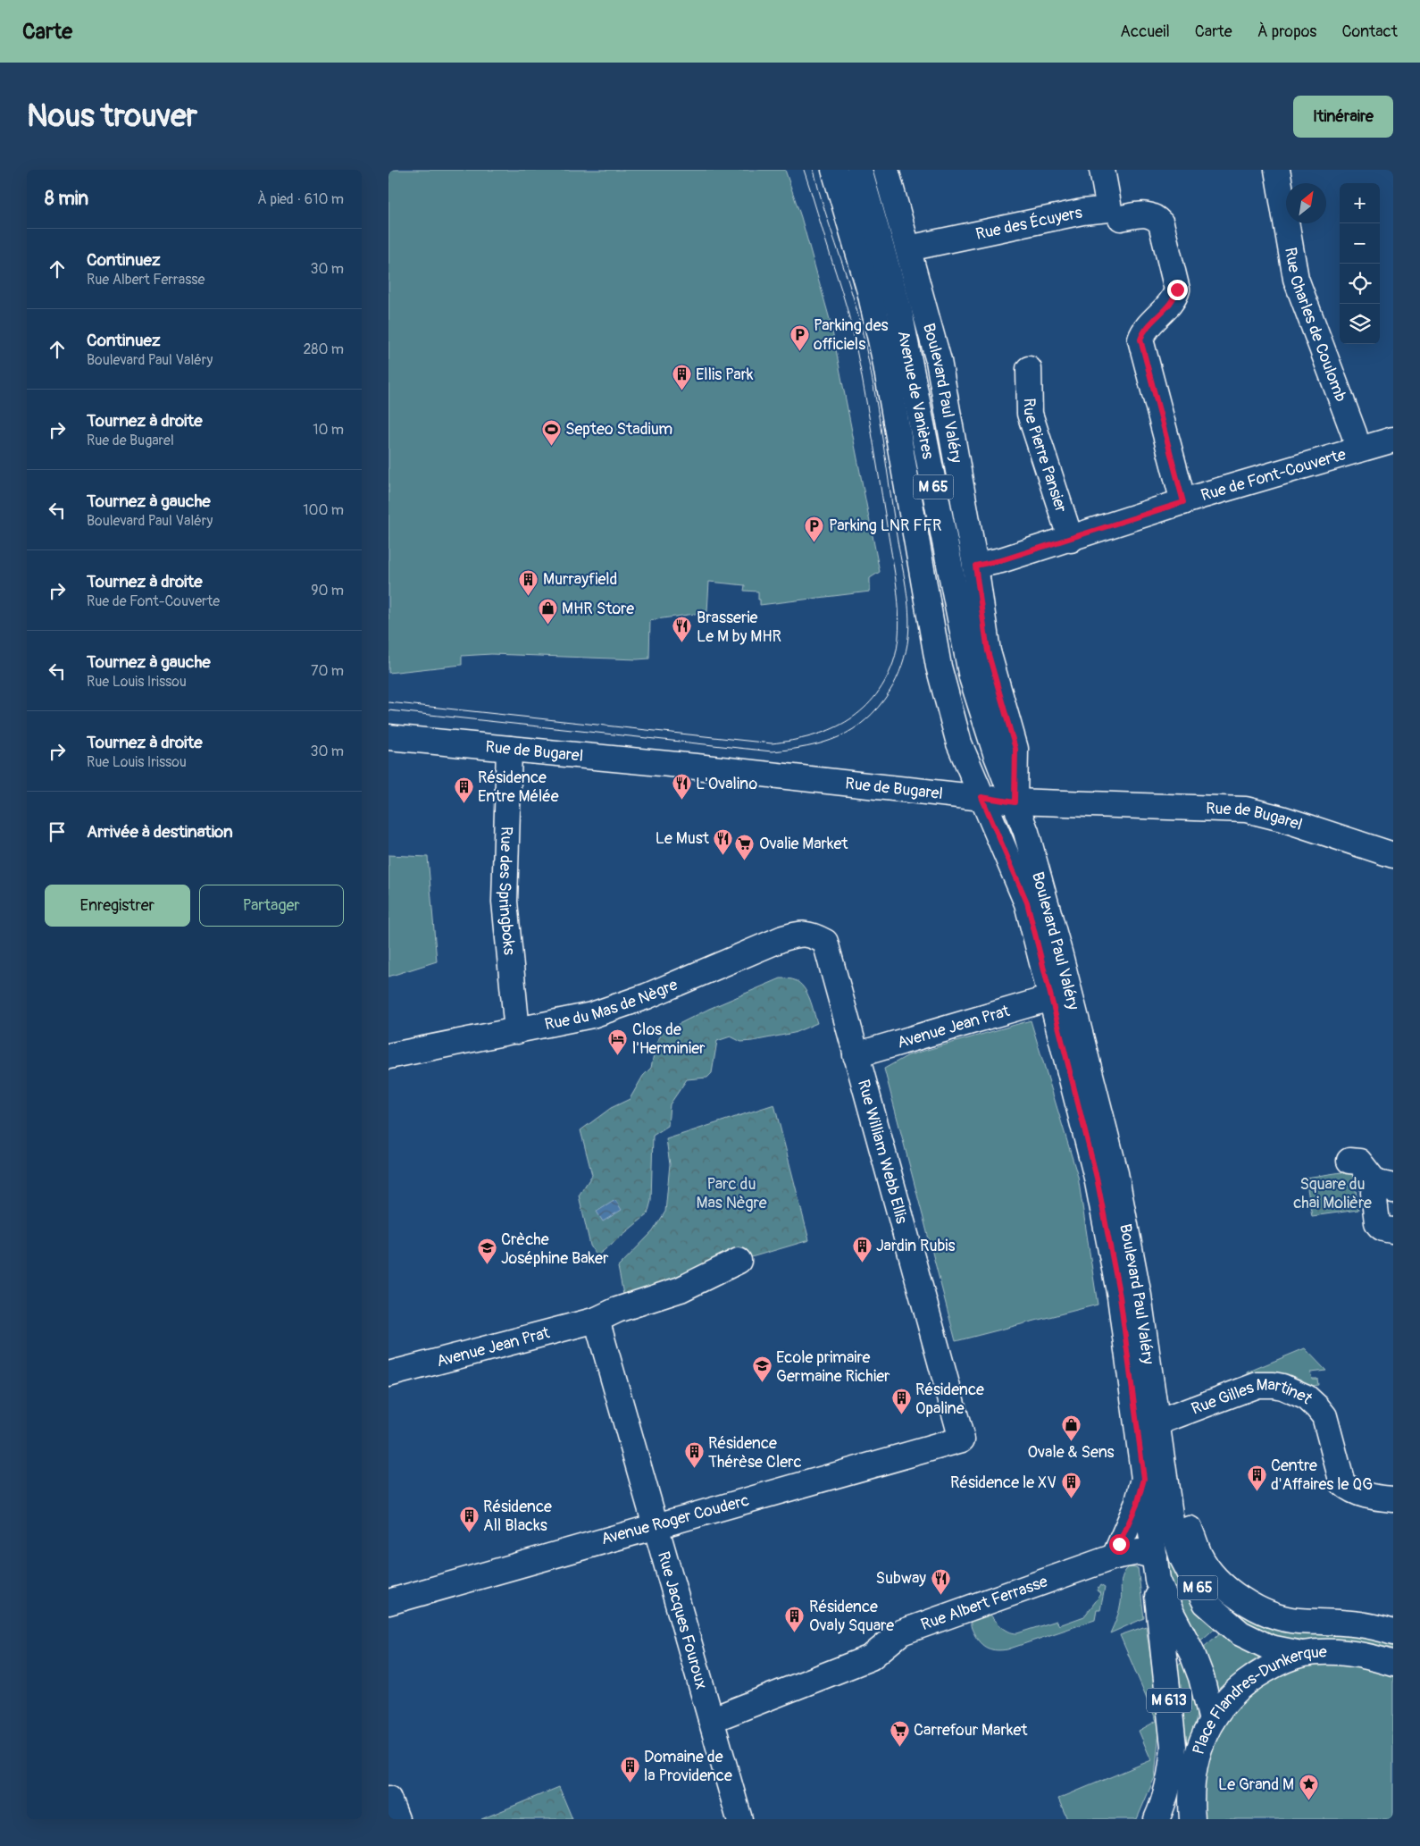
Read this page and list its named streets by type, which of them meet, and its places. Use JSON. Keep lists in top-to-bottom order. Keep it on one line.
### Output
{"streets":{"street":["Rue des Écuyers","Rue Charles de Coulomb","Boulevard Paul Valéry","Avenue de Vanières","Rue Pierre Pansier","Rue de Font-Couverte","M 65","Rue de Bugarel","Rue des Springboks","Rue du Mas de Nègre","Avenue Jean Prat","Rue William Webb Ellis","Rue Gilles Martinet","Avenue Roger Couderc","Rue Albert Ferrasse","Rue Jacques Fouroux","M 613","Place Flandres-Dunkerque"]},"crossings":[["Rue des Écuyers","Boulevard Paul Valéry"],["Rue Charles de Coulomb","Rue de Font-Couverte"],["Boulevard Paul Valéry","Avenue de Vanières"],["Boulevard Paul Valéry","Rue de Font-Couverte"],["Boulevard Paul Valéry","Rue de Bugarel"],["Boulevard Paul Valéry","Avenue Jean Prat"],["Boulevard Paul Valéry","Rue Gilles Martinet"],["Boulevard Paul Valéry","Rue Albert Ferrasse"],["Boulevard Paul Valéry","M 613"],["Boulevard Paul Valéry","Place Flandres-Dunkerque"],["Avenue de Vanières","Rue de Bugarel"],["Rue Pierre Pansier","Rue de Font-Couverte"],["Rue de Bugarel","Rue des Springboks"],["Rue des Springboks","Rue du Mas de Nègre"],["Rue du Mas de Nègre","Rue William Webb Ellis"],["Avenue Jean Prat","Rue William Webb Ellis"],["Avenue Jean Prat","Rue Jacques Fouroux"],["Rue William Webb Ellis","Avenue Roger Couderc"],["Avenue Roger Couderc","Rue Jacques Fouroux"],["Rue Albert Ferrasse","Rue Jacques Fouroux"],["Rue Albert Ferrasse","M 613"]],"parks":["Parc du Mas Nègre","Square du chai Molière"],"places":{"parking":["Parking des officiels","Parking LNR FFR"],"building":["Ellis Park","Murrayfield","Résidence Entre Mélée","Jardin Rubis","Résidence Opaline","Résidence Thérèse Clerc","Centre d'Affaires le QG","Résidence le XV","Résidence All Blacks","Résidence Ovaly Square","Domaine de la Providence"],"sports":["Septeo Stadium"],"shop":["MHR Store","Ovale & Sens"],"restaurant":["Brasserie Le M by MHR","L'Ovalino","Le Must","Subway"],"supermarket":["Ovalie Market","Carrefour Market"],"hotel":["Clos de l'Herminier"],"school or university":["Crèche Joséphine Baker","Ecole primaire Germaine Richier"],"place":["Le Grand M"]},"north":"top right","page":{"header":"Carte","nav":["Accueil","Carte","À propos","Contact"],"buttons":["Itinéraire",["Enregistrer","Partager"]],"title":"Nous trouver","heading":["8 min","À pied · 610 m"],"map_buttons":["+","−"],"list":[["Continuez","Rue Albert Ferrasse","30 m"],["Continuez","Boulevard Paul Valéry","280 m"],["Tournez à droite","Rue de Bugarel","10 m"],["Tournez à gauche","Boulevard Paul Valéry","100 m"],["Tournez à droite","Rue de Font-Couverte","90 m"],["Tournez à gauche","Rue Louis Irissou","70 m"],["Tournez à droite","Rue Louis Irissou","30 m"],"Arrivée à destination"]}}
